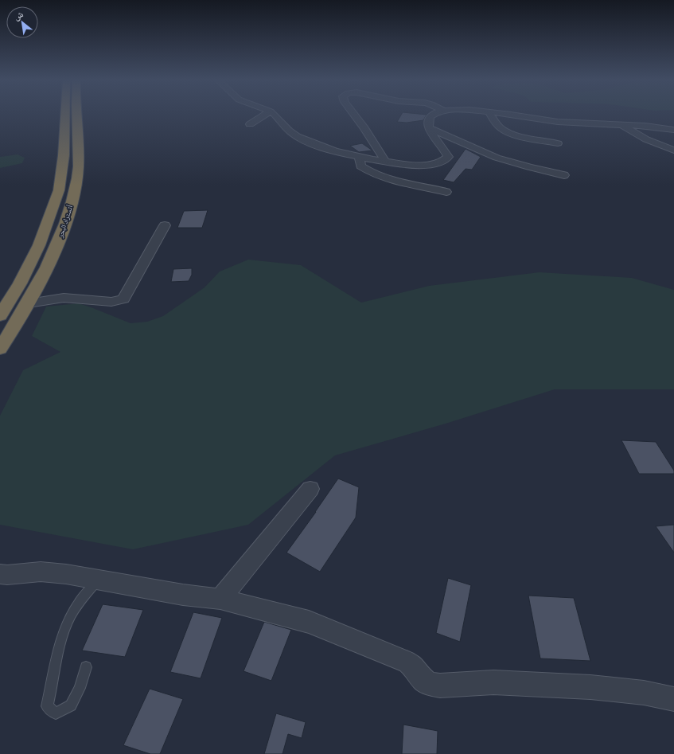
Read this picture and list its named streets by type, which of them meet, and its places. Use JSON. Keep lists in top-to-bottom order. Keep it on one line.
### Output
{"streets":{"highway":["أتستراد البحر"]},"north":"top left"}
